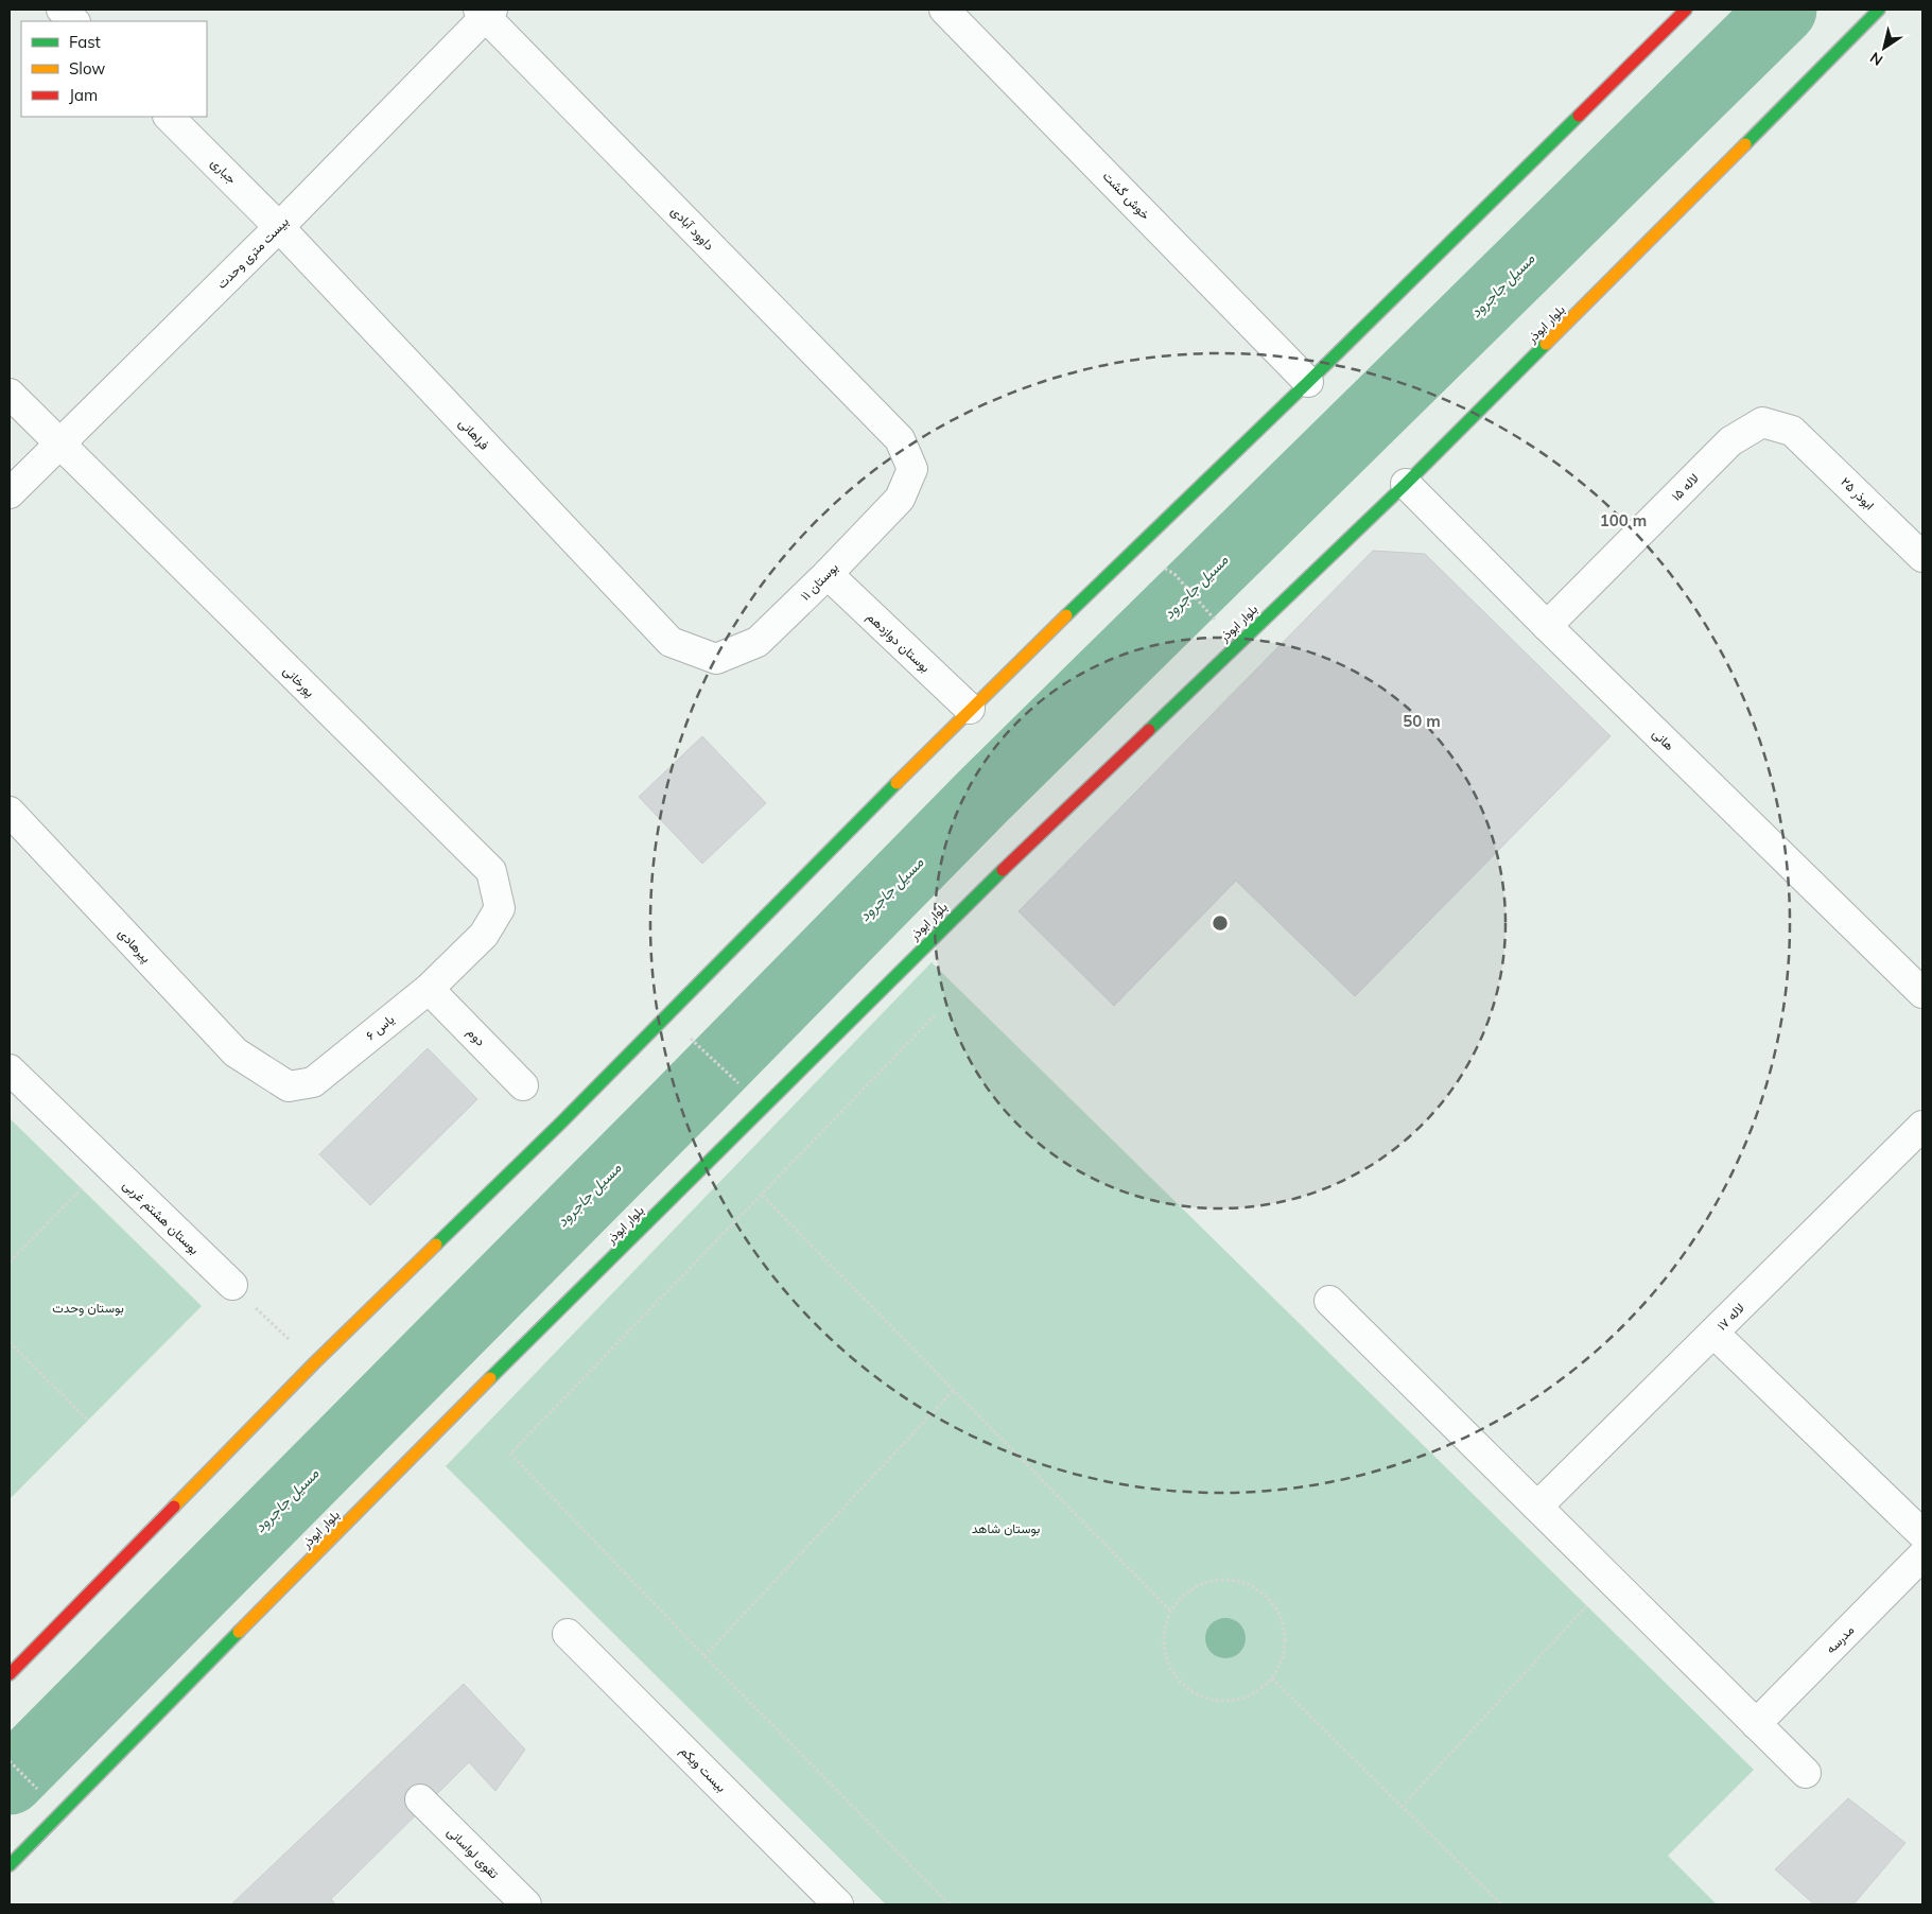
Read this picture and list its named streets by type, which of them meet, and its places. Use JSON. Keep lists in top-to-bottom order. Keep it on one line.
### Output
{"streets":{"main road":["بلوار ابوذر"],"street":["جباری","خوش گشت","داوود آبادی","بیست متری وحدت","فراهانی","لاله ۱۵","ابوذر ۲۵","بوستان ۱۱","بوستان دوازدهم","پورخانی","هانی","پیرهادی","یاس ۶","دوم","بوستان هشتم غربی","لاله ۱۷","مدرسه","بیست ویکم","تقوی لواسانی"]},"crossings":[["جباری","بیست متری وحدت"],["جباری","فراهانی"],["داوود آبادی","بیست متری وحدت"],["داوود آبادی","بوستان ۱۱"],["بیست متری وحدت","فراهانی"],["بیست متری وحدت","پورخانی"],["بلوار ابوذر","هانی"],["فراهانی","بوستان ۱۱"],["لاله ۱۵","ابوذر ۲۵"],["لاله ۱۵","هانی"],["بوستان ۱۱","بوستان دوازدهم"],["پورخانی","یاس ۶"],["پیرهادی","یاس ۶"],["یاس ۶","دوم"]],"water":["مسیل جاجرود"],"parks":["بوستان وحدت","بوستان شاهد"],"legend":["Fast","Slow","Jam"],"north":"bottom left","rings":["100 m","50 m"]}
